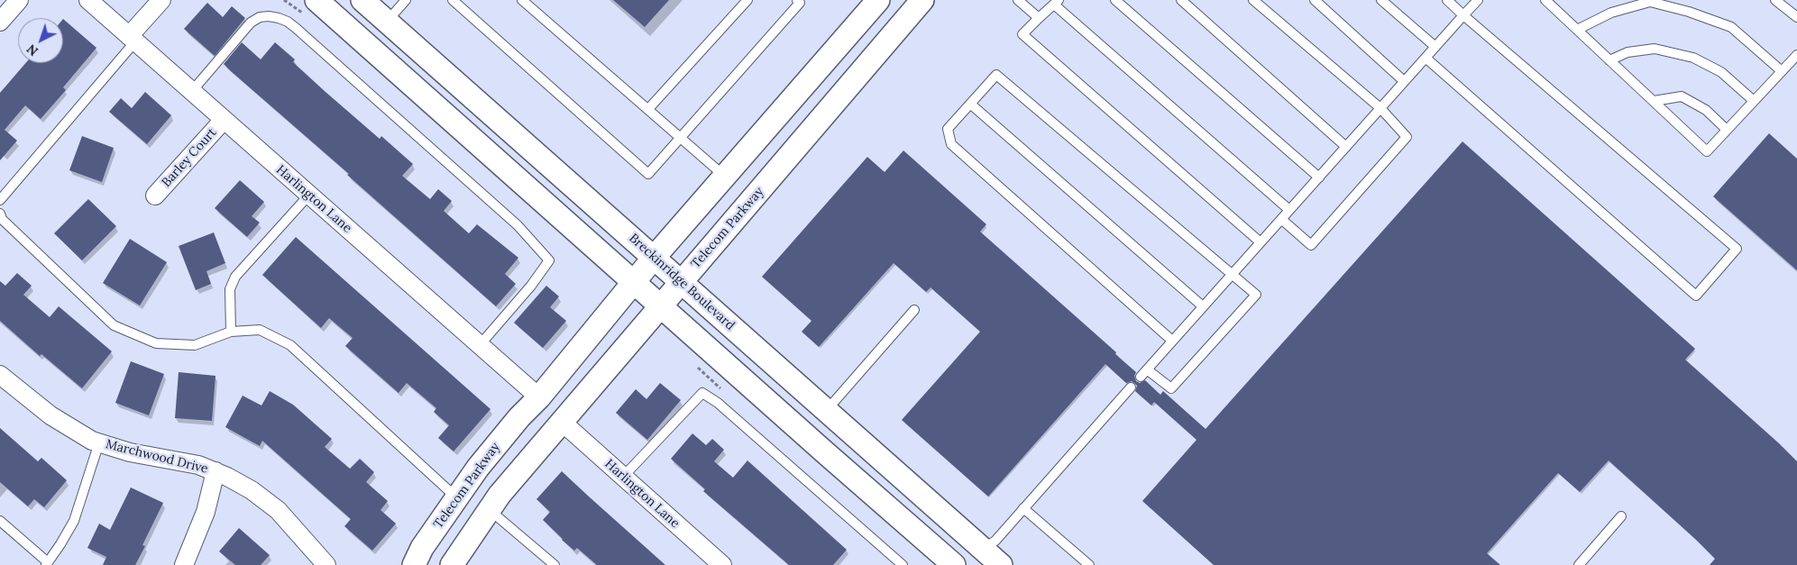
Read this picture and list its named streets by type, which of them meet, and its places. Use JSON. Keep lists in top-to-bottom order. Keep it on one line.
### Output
{"streets":{"street":["Barley Court","Harlington Lane","Telecom Parkway","Breckinridge Boulevard","Marchwood Drive"]},"crossings":[["Barley Court","Harlington Lane"],["Harlington Lane","Telecom Parkway"],["Telecom Parkway","Breckinridge Boulevard"]],"north":"bottom left"}
